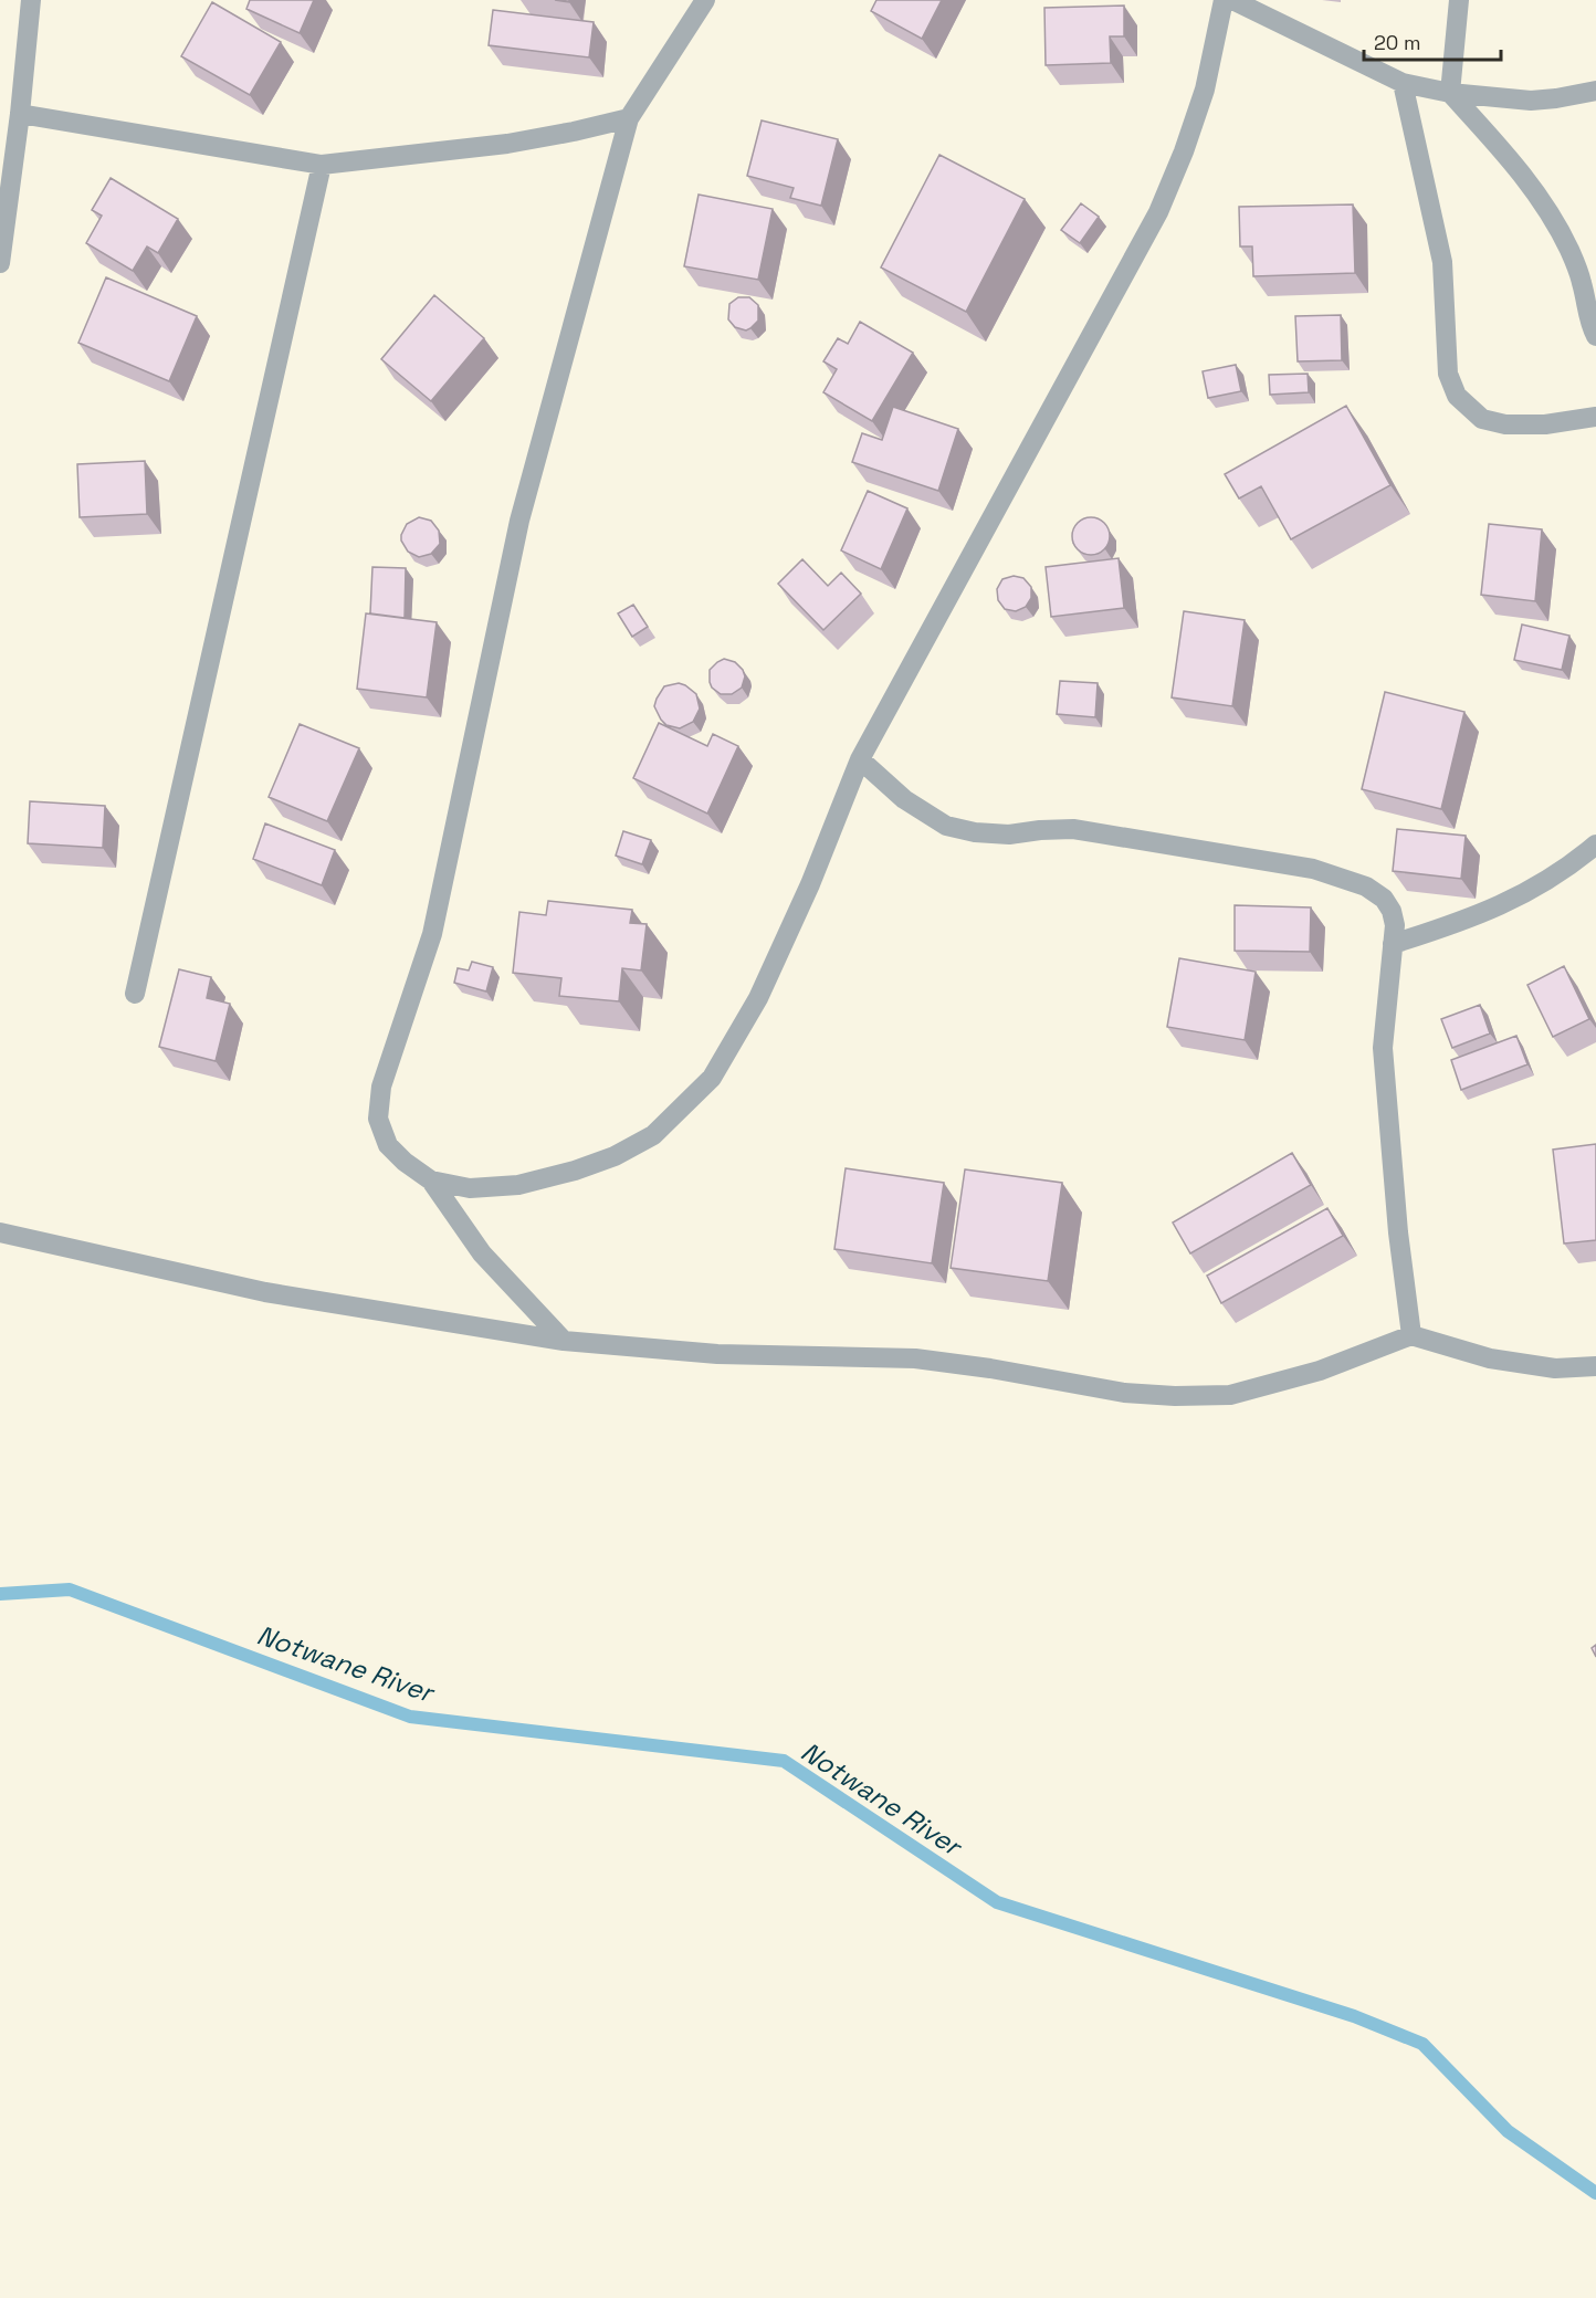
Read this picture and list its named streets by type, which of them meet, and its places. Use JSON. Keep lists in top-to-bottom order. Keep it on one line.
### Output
{"water":["Notwane River"],"scale_bar":"20 m"}
